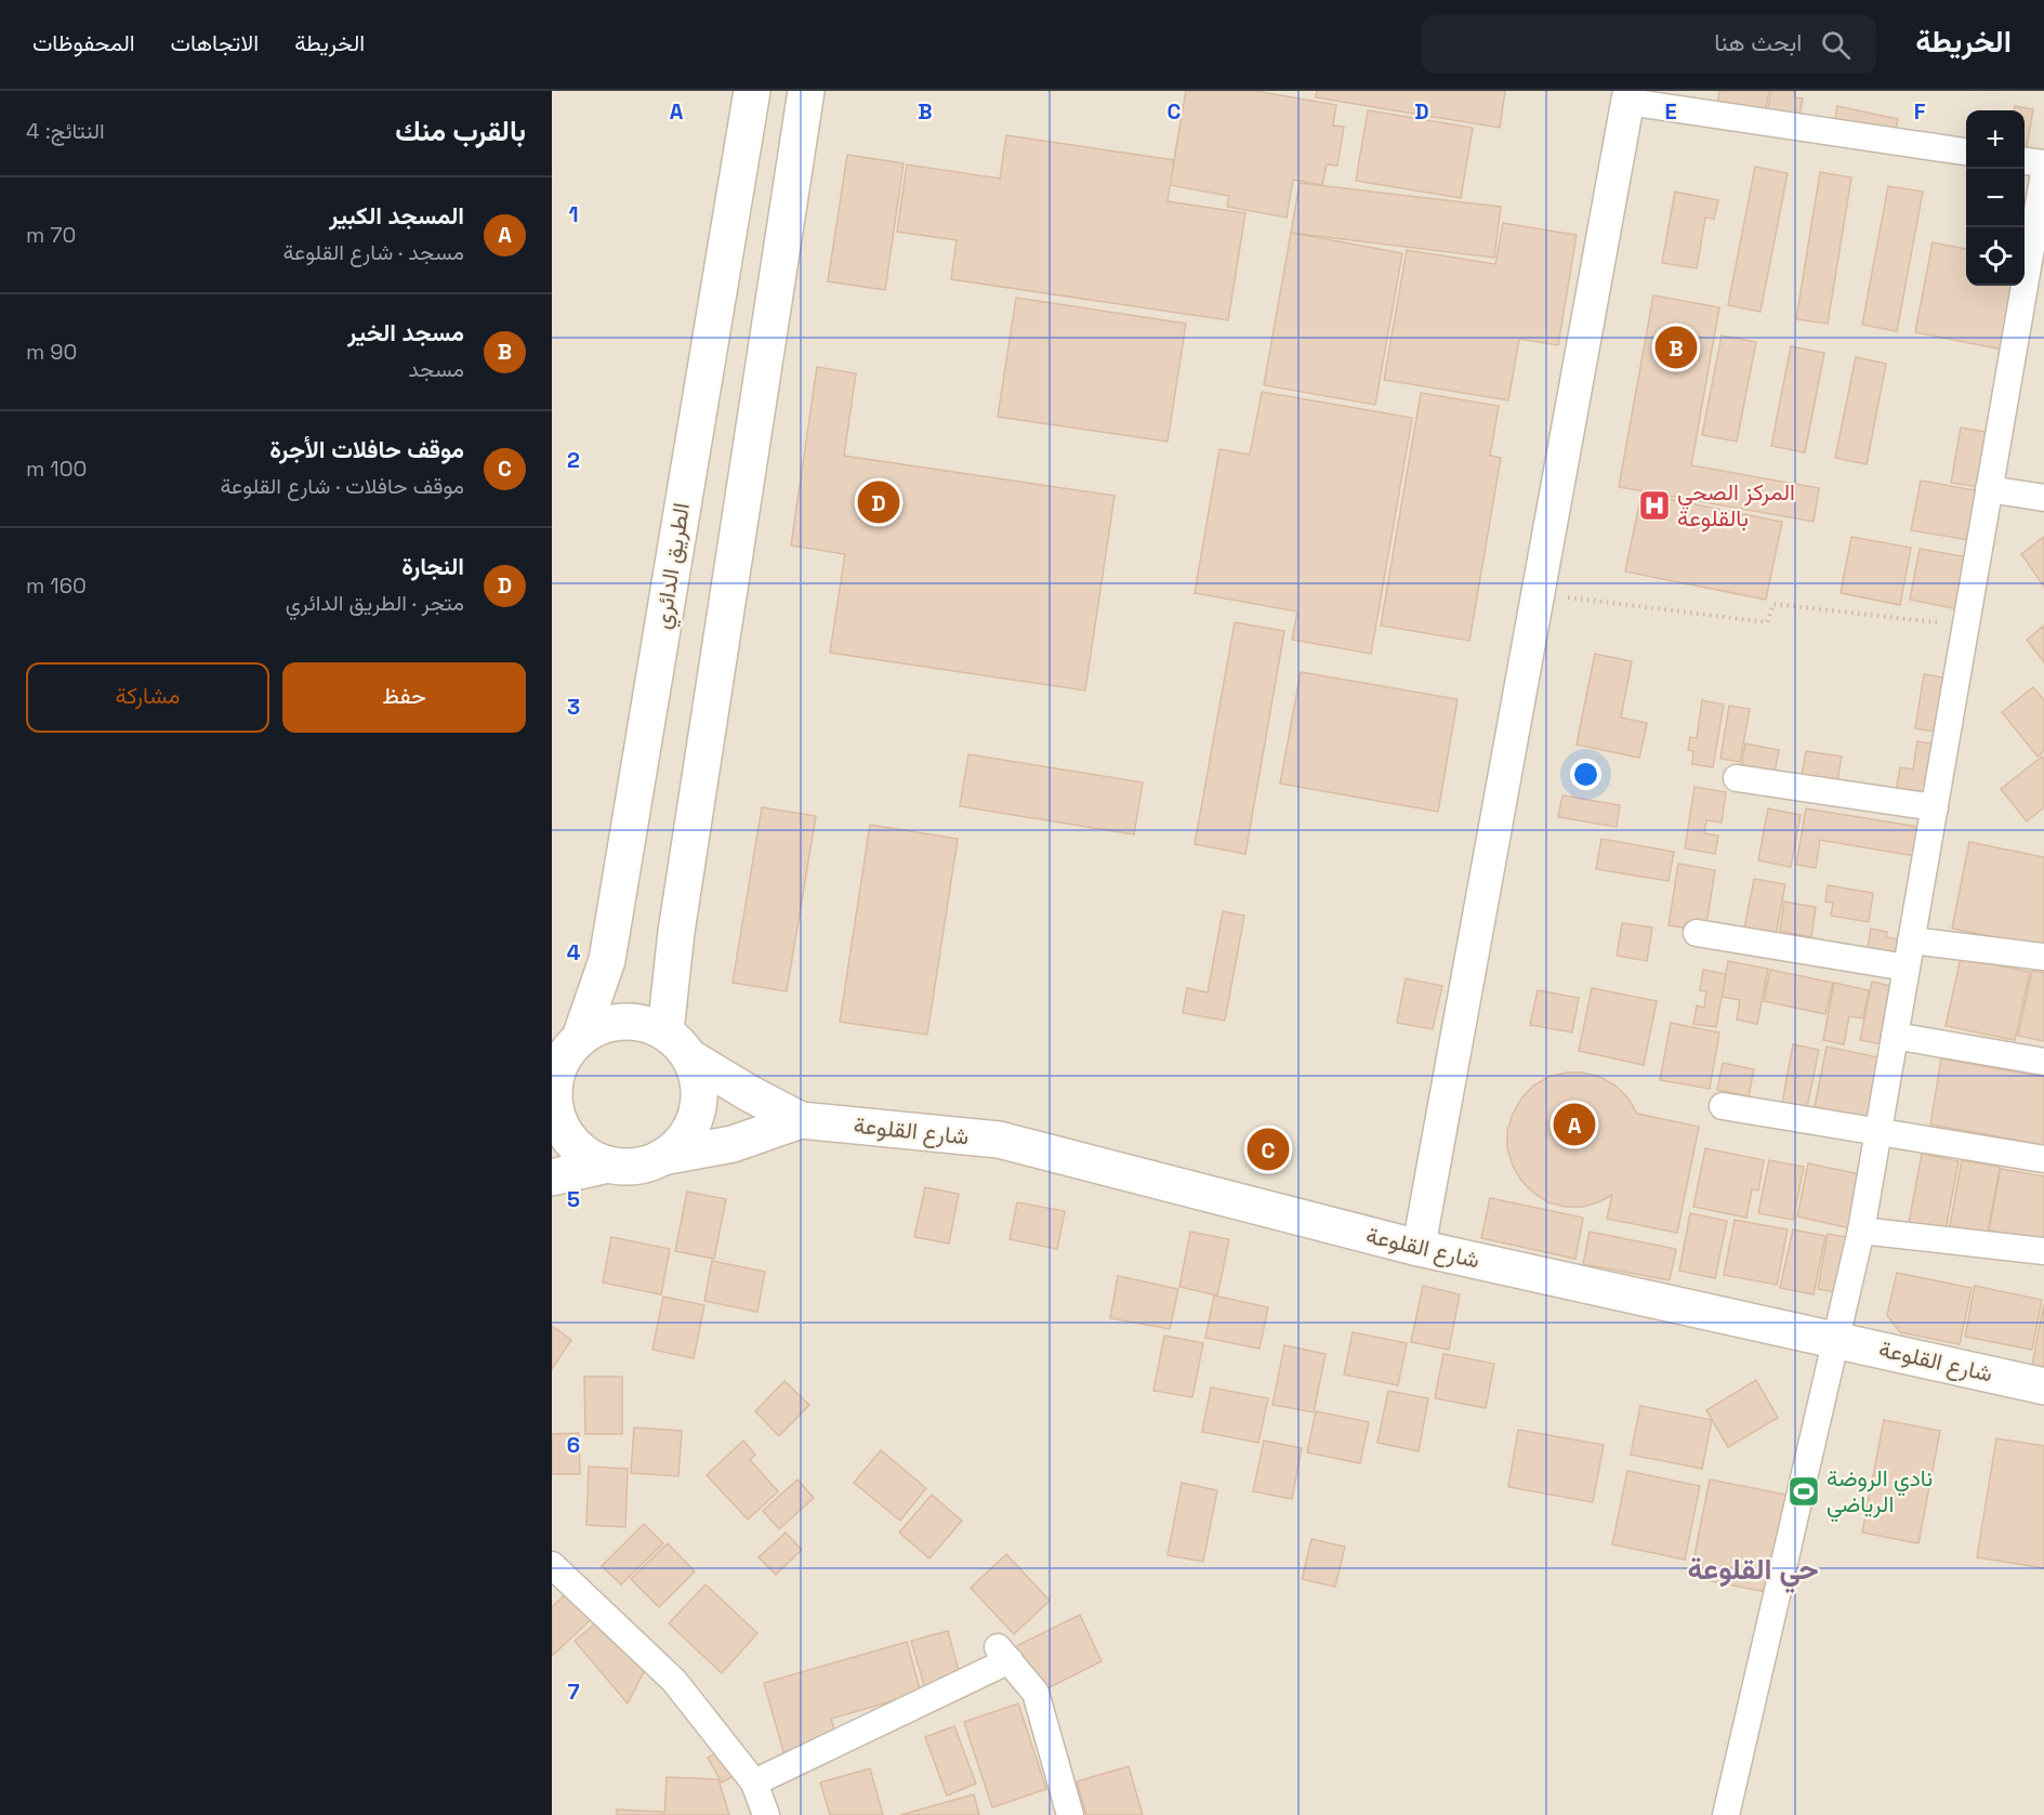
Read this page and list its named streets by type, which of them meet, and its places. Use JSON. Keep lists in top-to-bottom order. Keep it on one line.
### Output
{"streets":{"main road":["الطريق الدائري","شارع القلوعة"]},"districts":["حي القلوعة"],"places":{"hospital":["المركز الصحي بالقلوعة"],"sports":["نادي الروضة الرياضي"]},"page":{"header":"الخريطة","search":"ابحث هنا","nav":["الخريطة","الاتجاهات","المحفوظات"],"heading":["بالقرب منك","النتائج: 4"],"map_buttons":["+","−"],"list":[{"mark":"A","name":"المسجد الكبير","note":"مسجد · شارع القلوعة","value":"70 m"},{"mark":"B","name":"مسجد الخير","note":"مسجد","value":"90 m"},{"mark":"C","name":"موقف حافلات الأجرة","note":"موقف حافلات · شارع القلوعة","value":"100 m"},{"mark":"D","name":"النجارة","note":"متجر · الطريق الدائري","value":"160 m"}],"pins":["B","D","A","C"],"buttons":["حفظ","مشاركة"]},"grid":{"columns":["A","B","C","D","E","F"],"rows":["1","2","3","4","5","6","7"]}}
